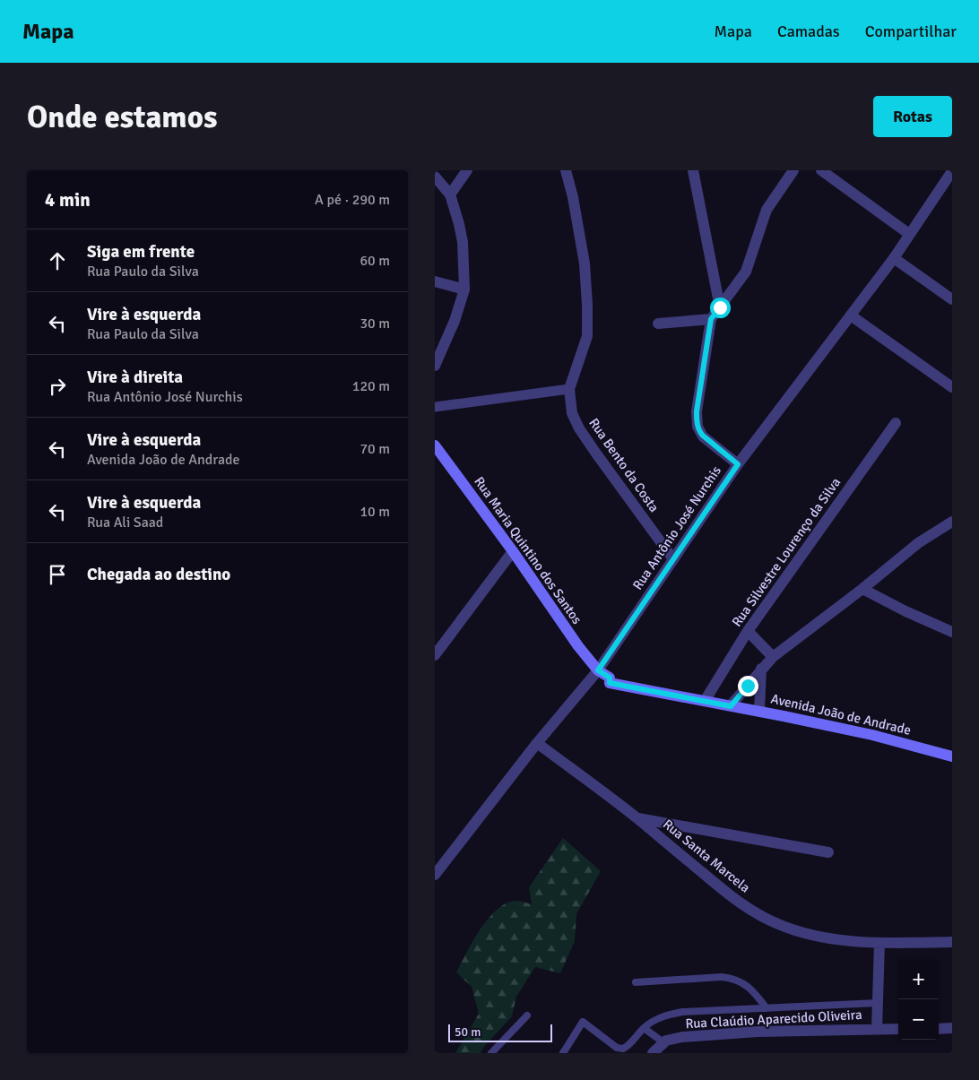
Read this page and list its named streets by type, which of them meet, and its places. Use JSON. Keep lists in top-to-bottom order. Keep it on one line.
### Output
{"streets":{"main road":["Rua Maria Quintino dos Santos","Avenida João de Andrade"],"street":["Rua Bento da Costa","Rua Antônio José Nurchis","Rua Silvestre Lourenço da Silva","Rua Santa Marcela","Rua Claúdio Aparecido Oliveira"]},"crossings":[["Rua Bento da Costa","Rua Antônio José Nurchis"],["Rua Antônio José Nurchis","Rua Maria Quintino dos Santos"],["Rua Antônio José Nurchis","Avenida João de Andrade"],["Rua Antônio José Nurchis","Rua Santa Marcela"],["Rua Maria Quintino dos Santos","Avenida João de Andrade"],["Rua Silvestre Lourenço da Silva","Avenida João de Andrade"]],"scale_bar":"50 m","page":{"header":"Mapa","nav":["Mapa","Camadas","Compartilhar"],"buttons":"Rotas","title":"Onde estamos","heading":["4 min","A pé · 290 m"],"list":[["Siga em frente","Rua Paulo da Silva","60 m"],["Vire à esquerda","Rua Paulo da Silva","30 m"],["Vire à direita","Rua Antônio José Nurchis","120 m"],["Vire à esquerda","Avenida João de Andrade","70 m"],["Vire à esquerda","Rua Ali Saad","10 m"],"Chegada ao destino"],"map_buttons":["+","−"],"scale":"50 m"}}
